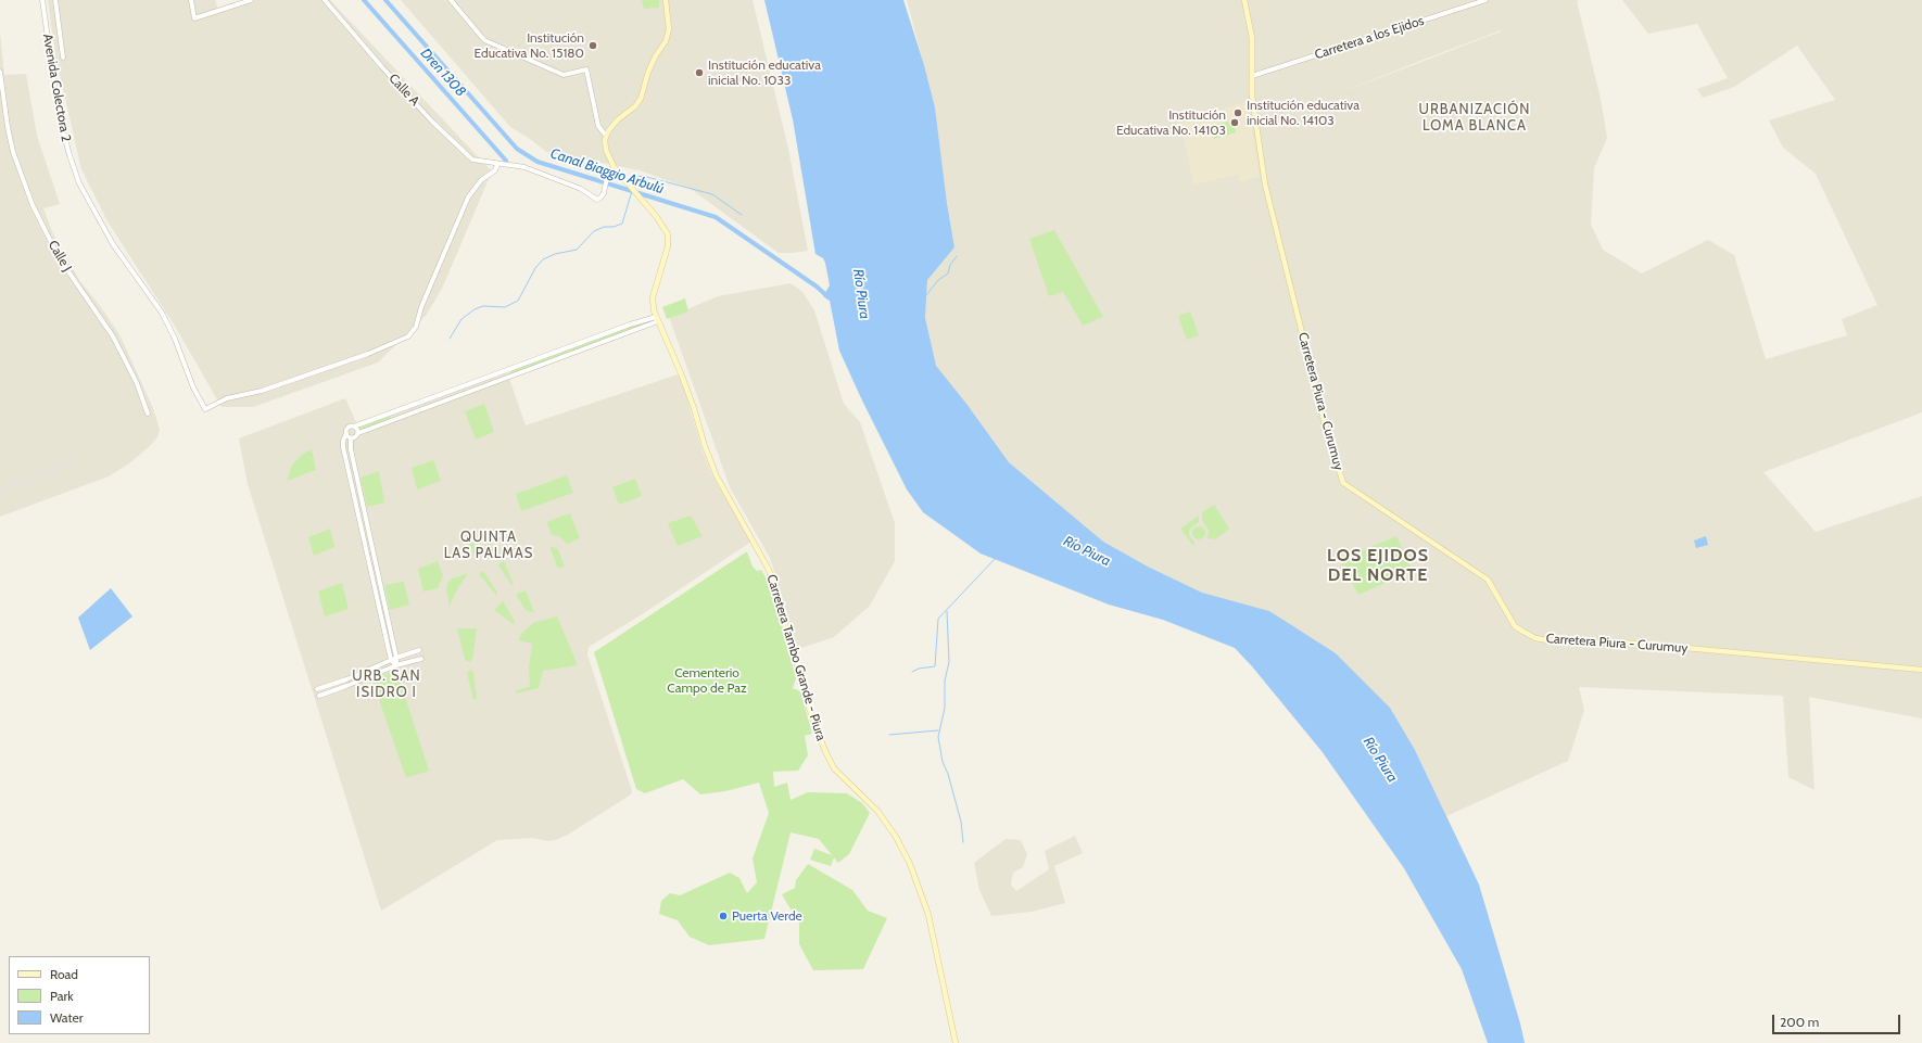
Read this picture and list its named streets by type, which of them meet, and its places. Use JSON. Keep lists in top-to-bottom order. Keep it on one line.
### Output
{"streets":{"main road":["Carretera Piura - Curumuy","Carretera Tambo Grande - Piura"],"street":["Carretera a los Ejidos","Avenida Colectora 2","Calle A","Calle J"]},"crossings":[["Carretera a los Ejidos","Carretera Piura - Curumuy"],["Avenida Colectora 2","Calle A"],["Calle A","Carretera Tambo Grande - Piura"]],"districts":["URBANIZACIÓN LOMA BLANCA","QUINTA LAS PALMAS","LOS EJIDOS DEL NORTE","URB. SAN ISIDRO I"],"water":["Dren 1308","Canal Biaggio Arbulú","Río Piura"],"parks":["Cementerio Campo de Paz"],"places":["Institución Educativa No. 15180","Institución educativa inicial No. 1033","Institución educativa inicial No. 14103","Institución Educativa No. 14103","Puerta Verde"],"legend":["Road","Park","Water"],"scale_bar":"200 m"}
